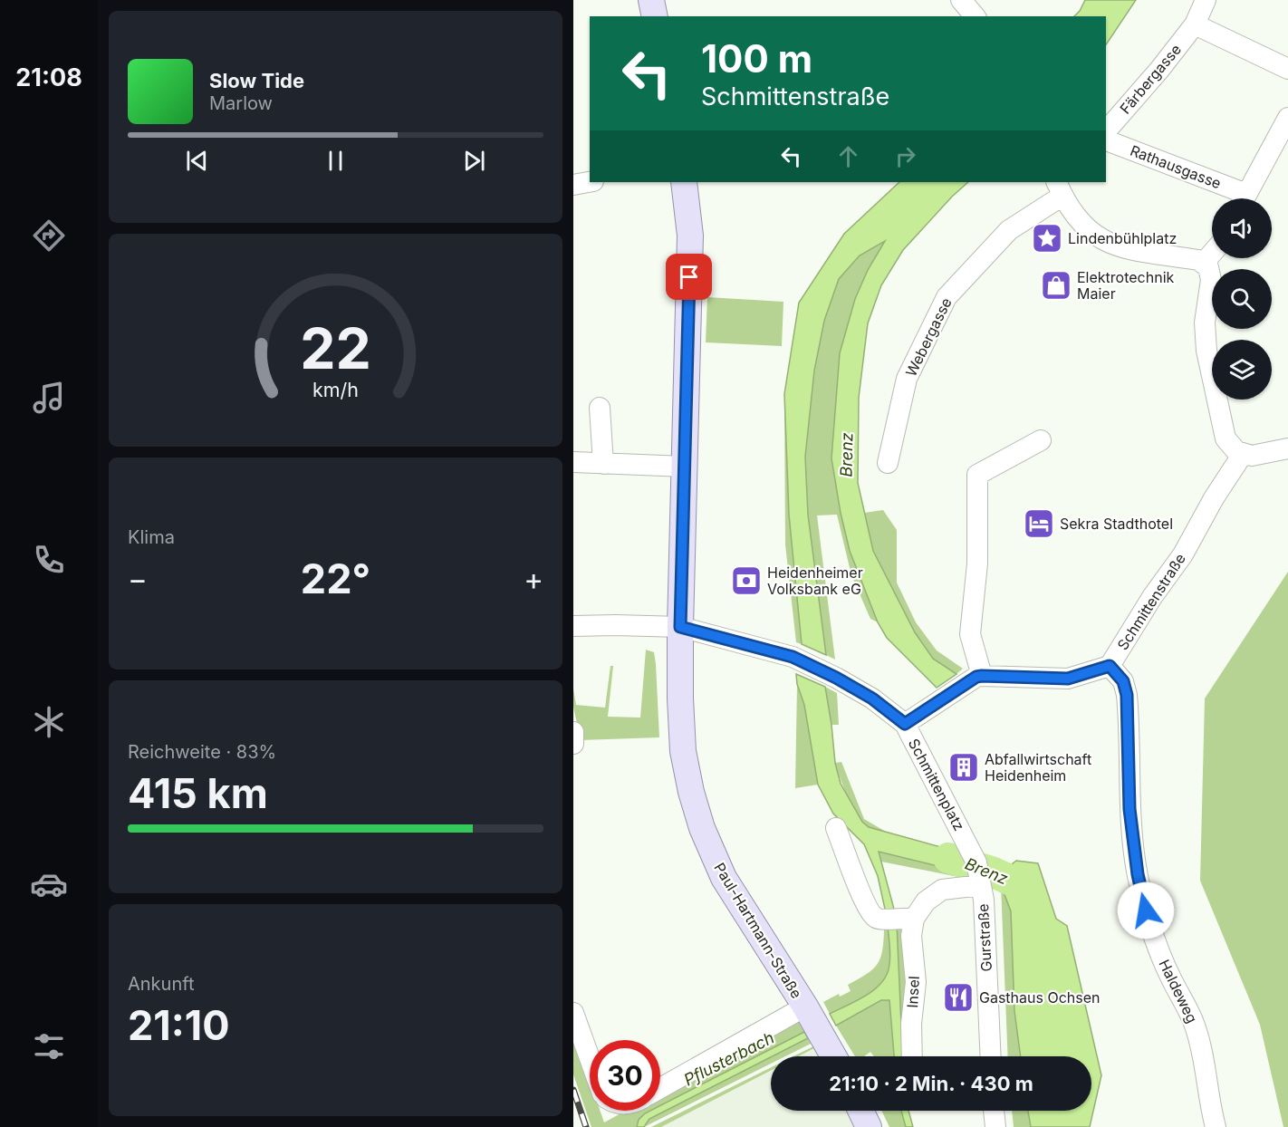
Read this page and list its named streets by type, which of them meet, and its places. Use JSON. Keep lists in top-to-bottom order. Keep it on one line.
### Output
{"streets":{"main road":["Paul-Hartmann-Straße"],"street":["Färbergasse","Rathausgasse","Webergasse","Schmittenstraße","Schmittenplatz","Gurstraße","Haldeweg","Insel"]},"crossings":[["Schmittenstraße","Haldeweg"],["Schmittenplatz","Paul-Hartmann-Straße"],["Schmittenplatz","Gurstraße"]],"water":["Brenz","Pflusterbach"],"places":{"place":["Lindenbühlplatz"],"shop":["Elektrotechnik Maier"],"hotel":["Sekra Stadthotel"],"bank":["Heidenheimer Volksbank eG"],"building":["Abfallwirtschaft Heidenheim"],"restaurant":["Gasthaus Ochsen"]},"page":{"tabs":"21:08","turn":["100 m","Schmittenstraße"],"song":["Slow Tide","Marlow"],"tile":["Klima",["Reichweite · 83%","415 km"],["Ankunft","21:10"]],"heat":["−","22°","+"],"limit":"30","trip":"21:10 · 2 Min. · 430 m","gauge":["22","km/h"]}}
